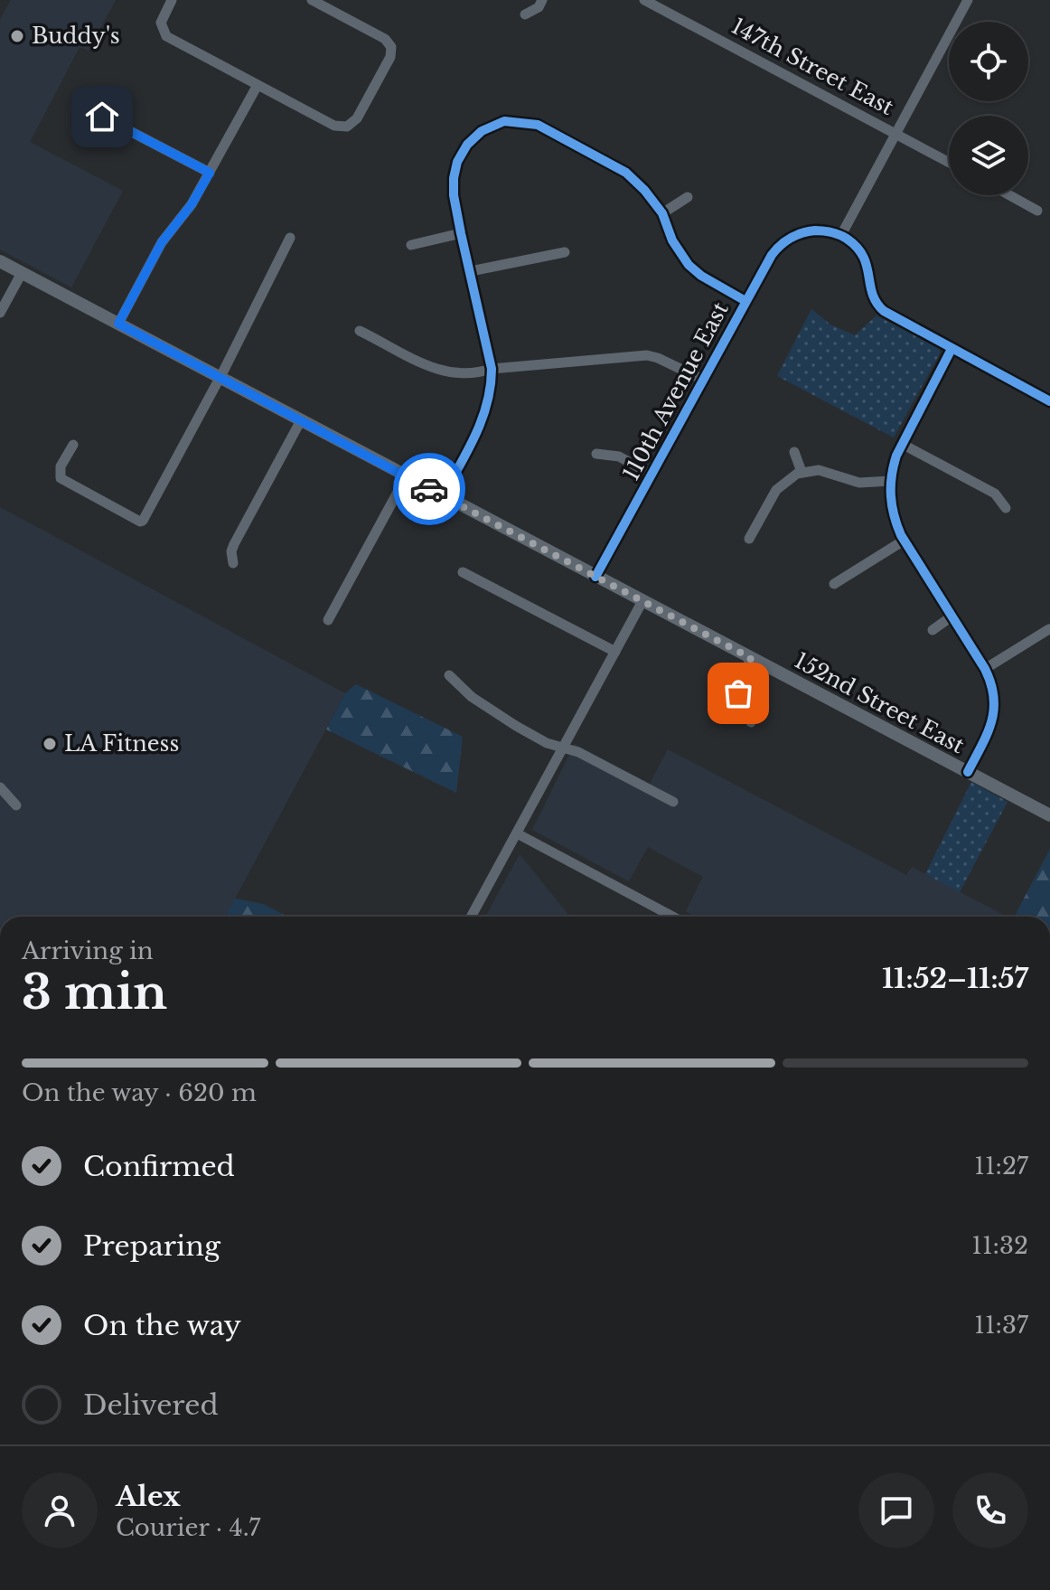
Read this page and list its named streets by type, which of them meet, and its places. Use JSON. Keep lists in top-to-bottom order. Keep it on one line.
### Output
{"streets":{"main road":["152nd Street East"],"street":["147th Street East","110th Avenue East"]},"crossings":[["110th Avenue East","152nd Street East"]],"places":["Buddy's","LA Fitness"],"page":{"heading":["3 min","Arriving in","11:52–11:57"],"panel":["Alex","Courier · 4.7"],"bar":"On the way · 620 m","list":[["Confirmed","11:27"],["Preparing","11:32"],["On the way","11:37"],"Delivered"]}}
